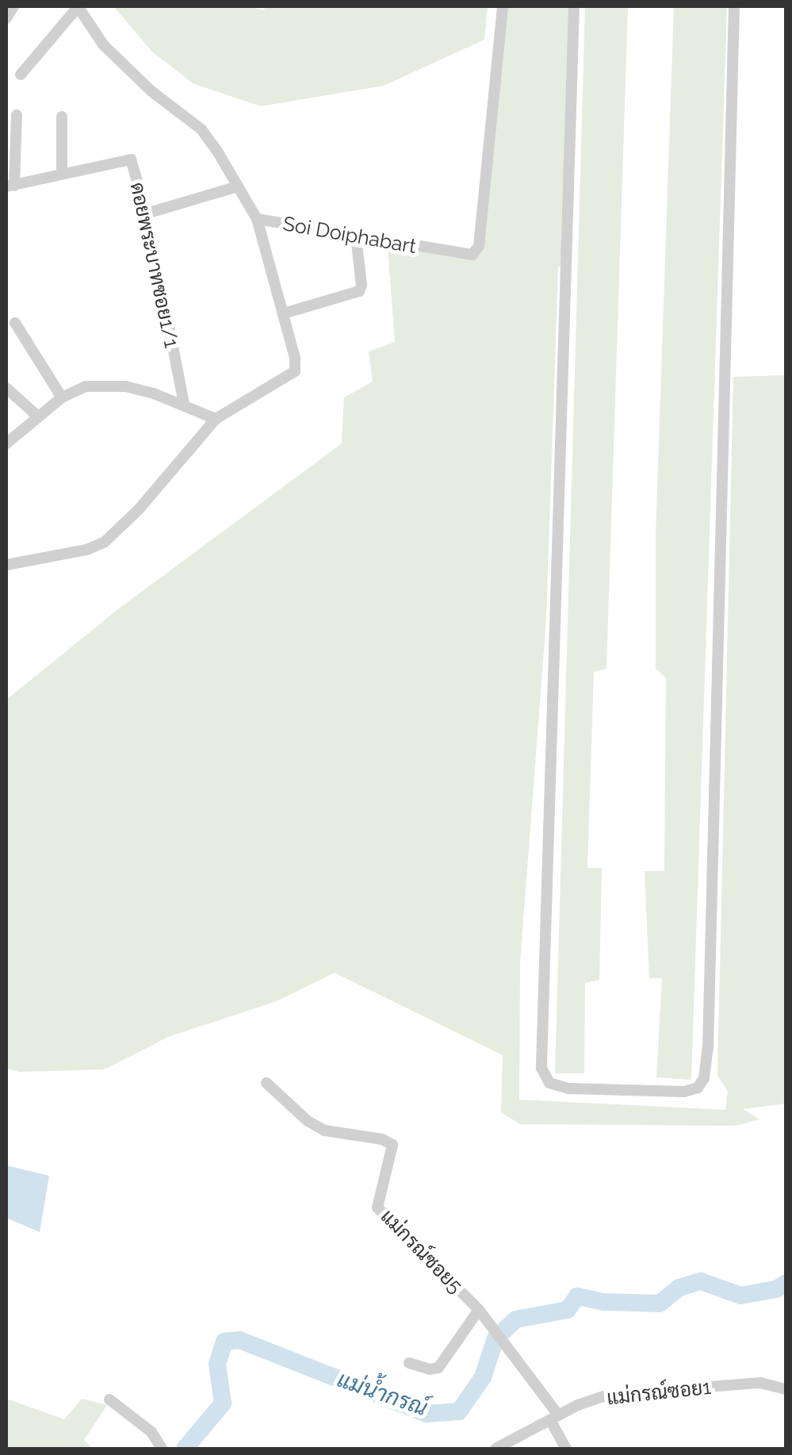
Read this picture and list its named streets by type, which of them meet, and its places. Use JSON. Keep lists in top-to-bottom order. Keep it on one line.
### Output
{"streets":{"street":["Soi Doiphabart","ดอยพระบาทซอย1/1","แม่กรณ์ซอย5","แม่กรณ์ซอย1"]},"water":["แม่น้ำกรณ์"]}
